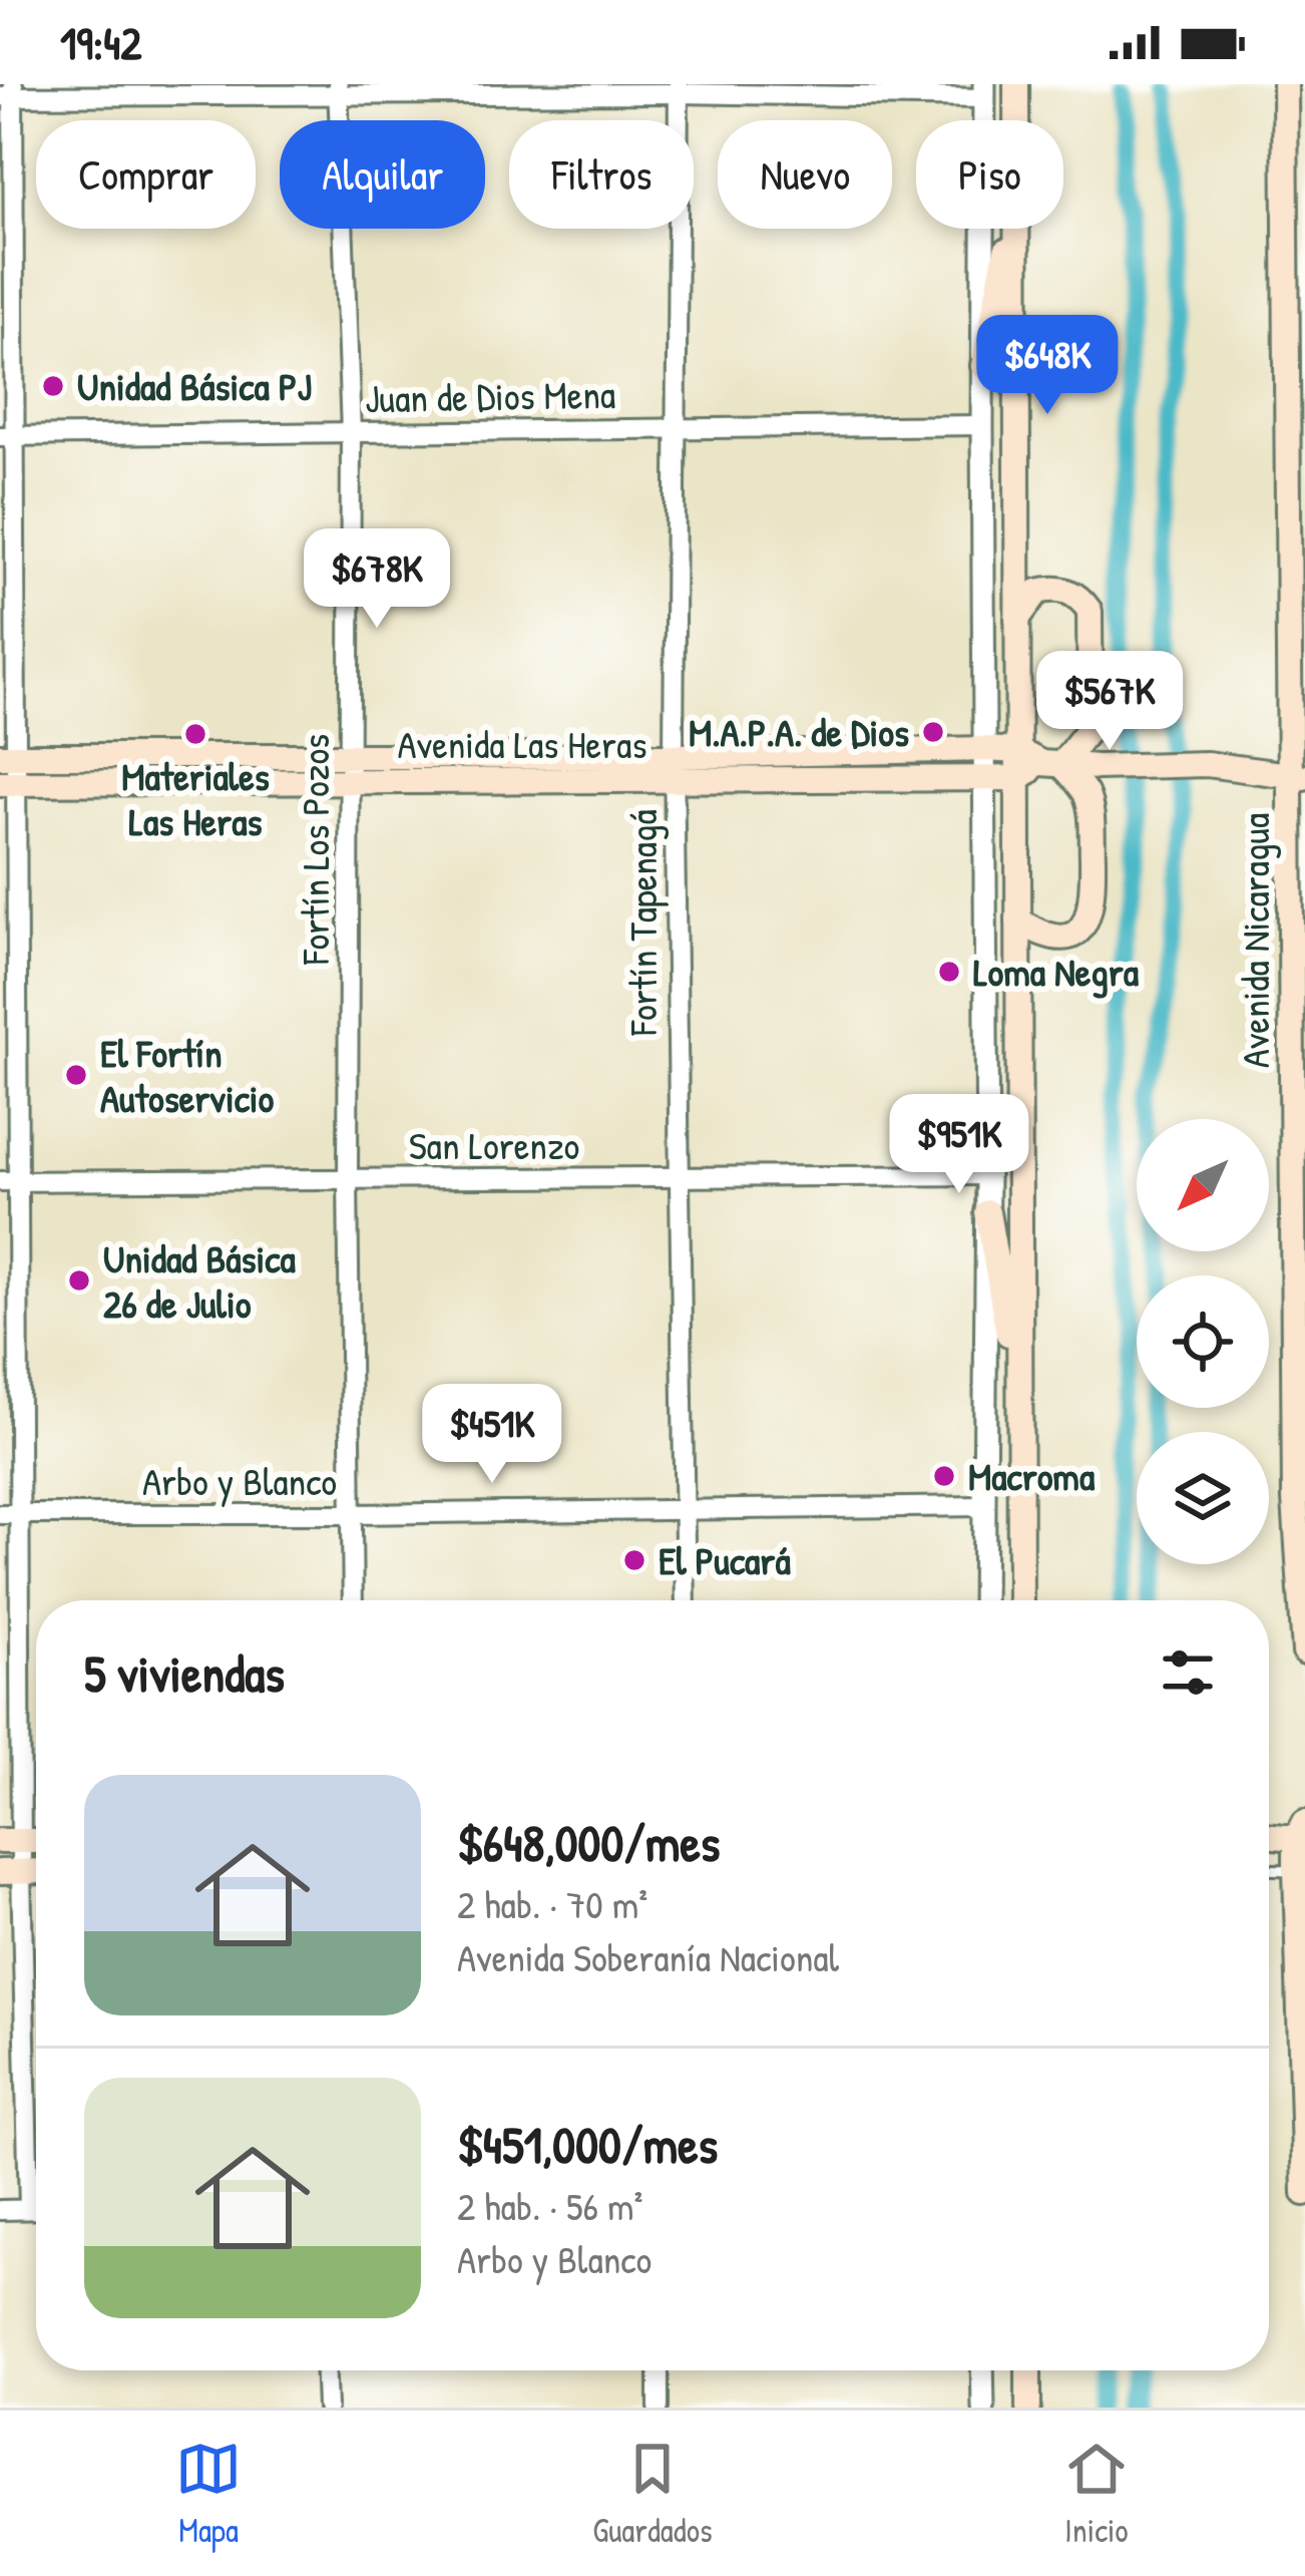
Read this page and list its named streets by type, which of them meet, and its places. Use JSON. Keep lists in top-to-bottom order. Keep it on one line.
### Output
{"streets":{"main road":["Avenida Las Heras","Avenida Nicaragua"],"street":["Juan de Dios Mena","Fortín Los Pozos","Fortín Tapenagá","San Lorenzo","Arbo y Blanco"]},"crossings":[["Juan de Dios Mena","Fortín Los Pozos"],["Juan de Dios Mena","Fortín Tapenagá"],["Avenida Las Heras","Fortín Los Pozos"],["Avenida Las Heras","Fortín Tapenagá"],["Avenida Las Heras","Avenida Nicaragua"],["Fortín Los Pozos","San Lorenzo"],["Fortín Los Pozos","Arbo y Blanco"],["Fortín Tapenagá","San Lorenzo"],["Fortín Tapenagá","Arbo y Blanco"]],"places":["Unidad Básica PJ","M.A.P.A. de Dios","Materiales Las Heras","Loma Negra","El Fortín Autoservicio","Unidad Básica 26 de Julio","Macroma","El Pucará"],"north":"bottom left","page":{"status":"19:42","chip":["Comprar","Alquilar","Filtros","Nuevo","Piso"],"price":["$648K","$678K","$567K","$951K","$451K"],"heading":"5 viviendas","list":[{"name":"$648,000/mes","note":"2 hab. · 70 m² · Avenida Soberanía Nacional"},{"name":"$451,000/mes","note":"2 hab. · 56 m² · Arbo y Blanco"}],"tabs":["Mapa","Guardados","Inicio"]}}
